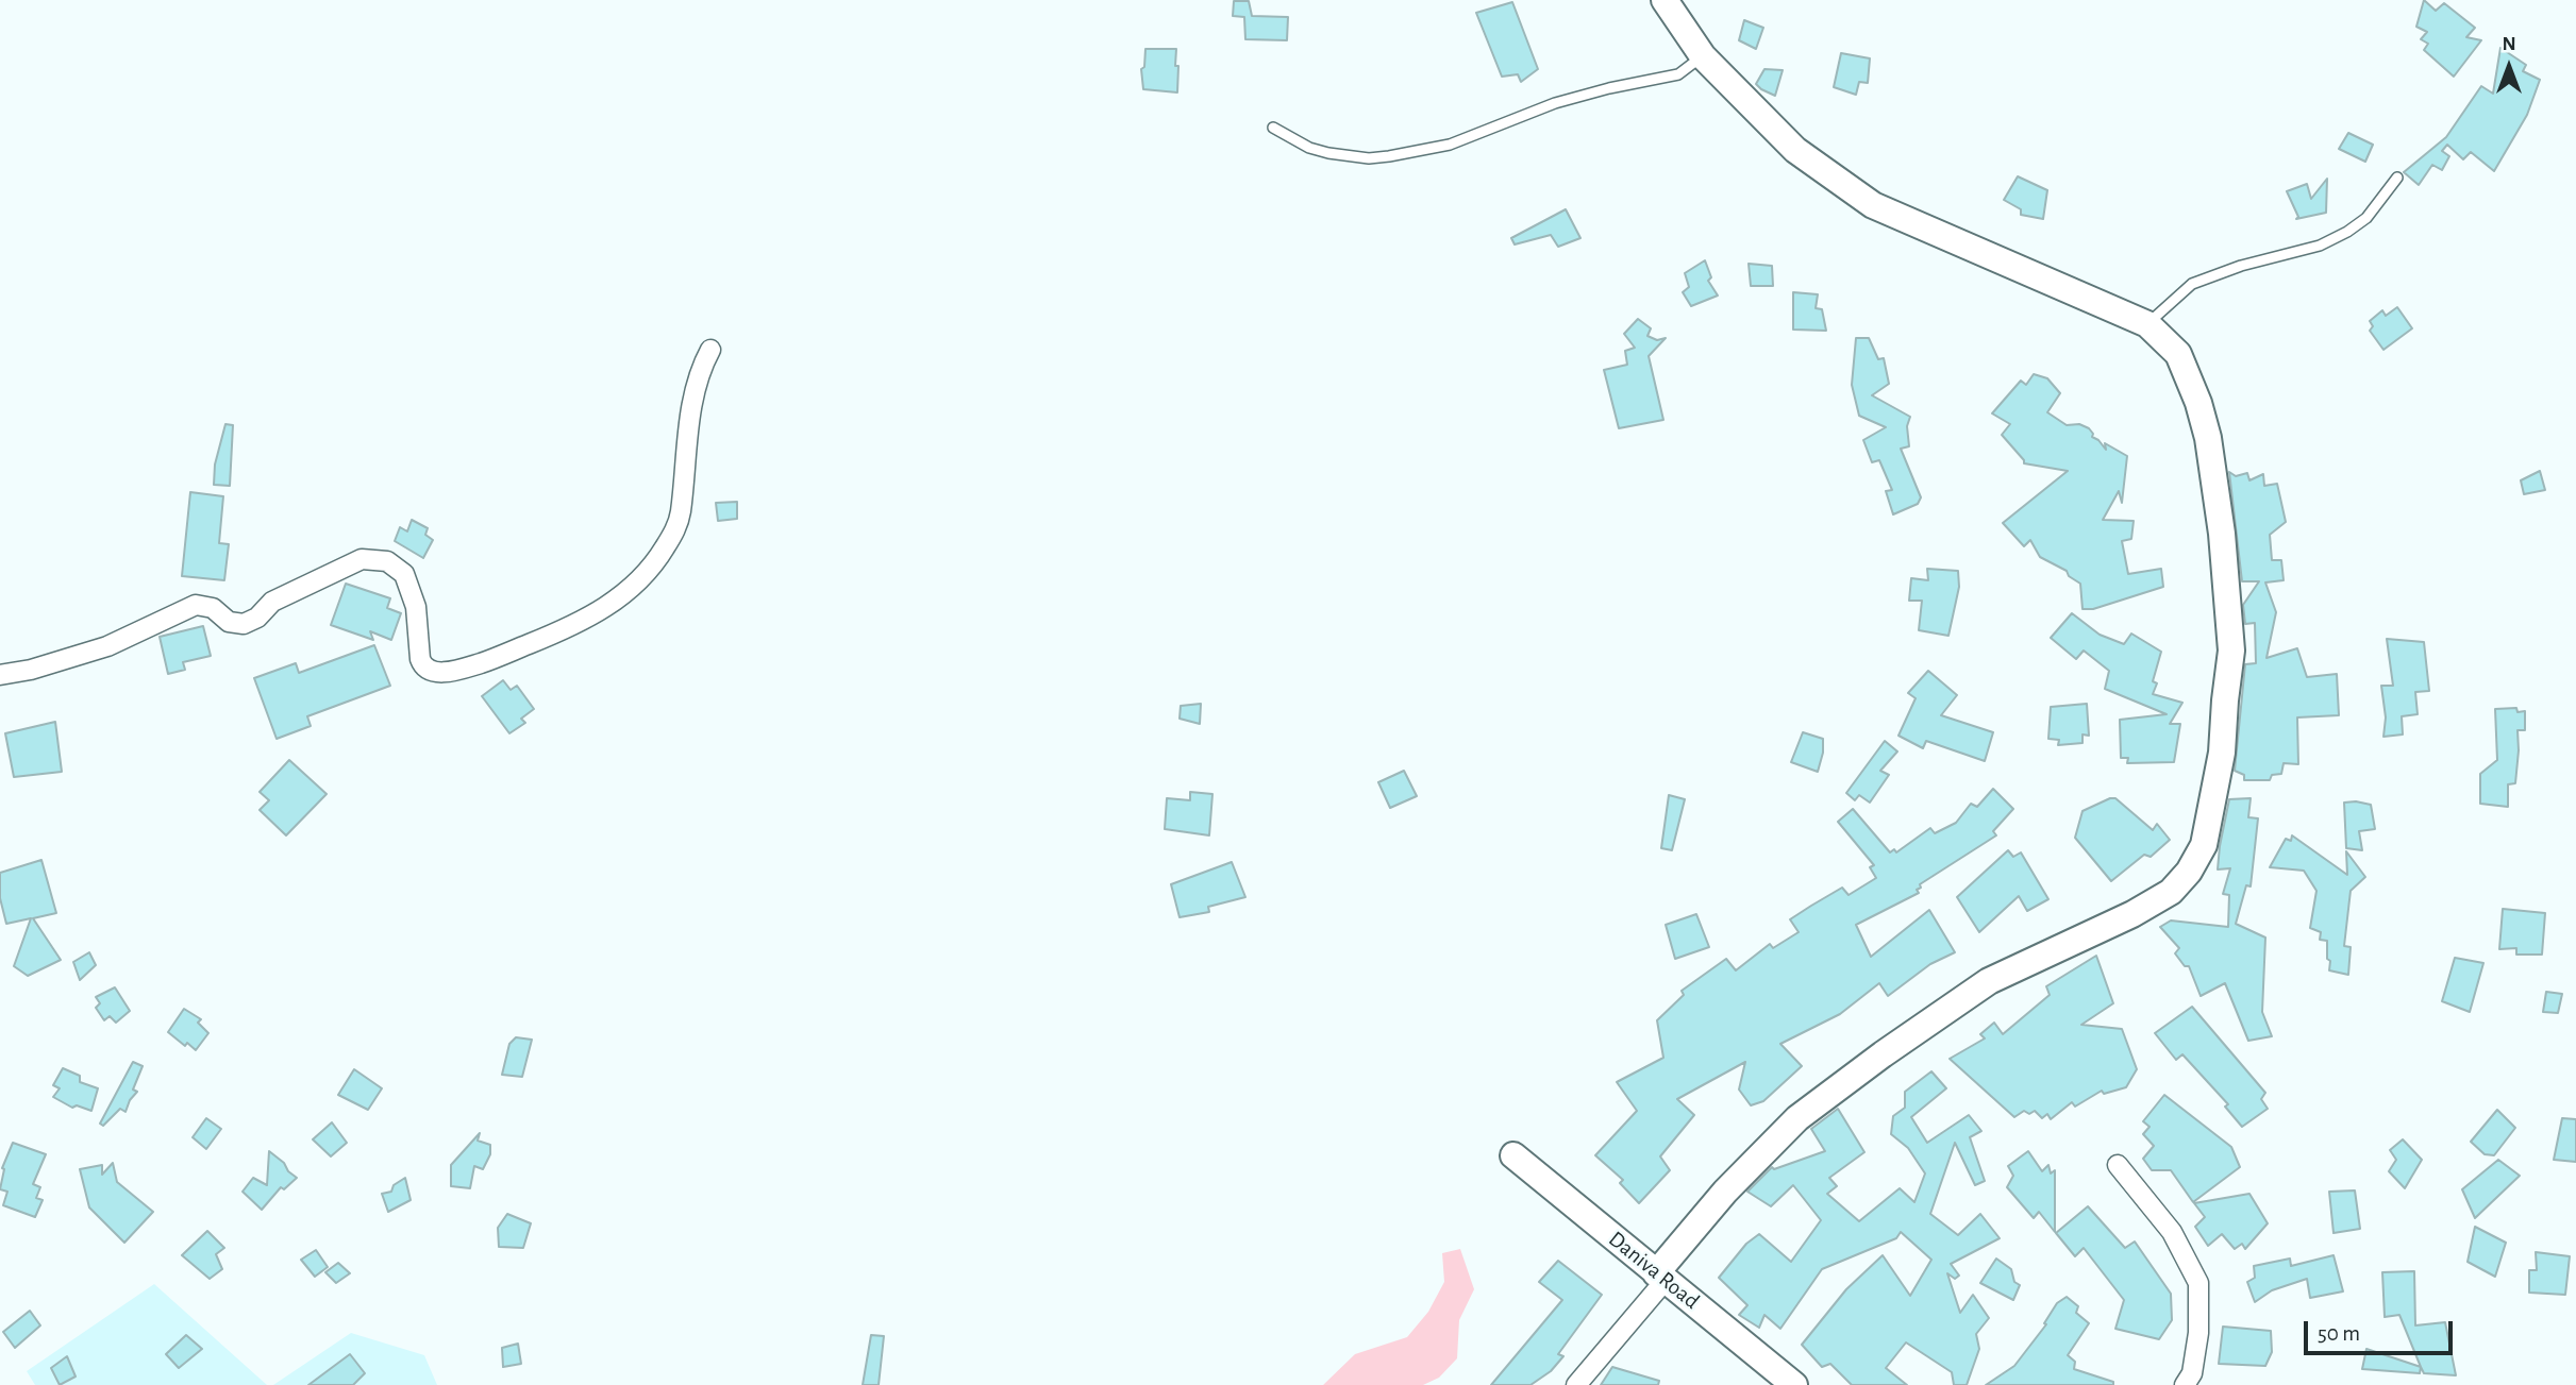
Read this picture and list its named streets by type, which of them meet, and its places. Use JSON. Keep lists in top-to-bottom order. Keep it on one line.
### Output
{"streets":{"street":["Daniva Road"]},"scale_bar":"50 m","north":"top"}
